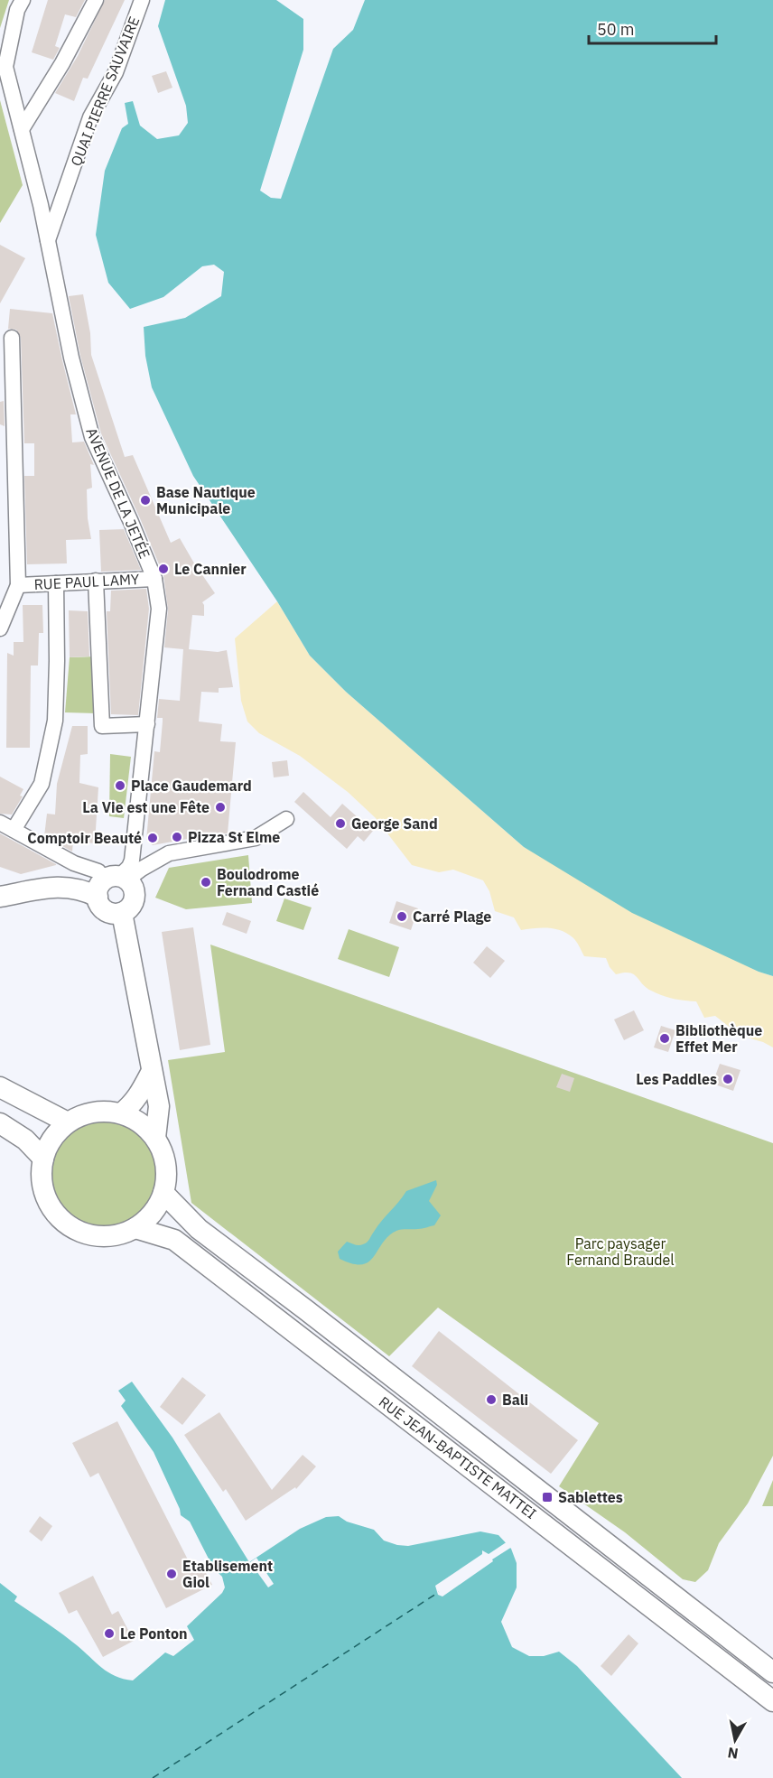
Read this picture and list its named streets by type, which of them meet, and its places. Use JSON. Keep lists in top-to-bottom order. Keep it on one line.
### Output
{"streets":{"main road":["RUE JEAN-BAPTISTE MATTEI"],"street":["QUAI PIERRE SAUVAIRE","AVENUE DE LA JETÉE","RUE PAUL LAMY"]},"crossings":[["QUAI PIERRE SAUVAIRE","AVENUE DE LA JETÉE"],["AVENUE DE LA JETÉE","RUE PAUL LAMY"]],"parks":["Parc paysager Fernand Braudel"],"places":{"other":["Base Nautique Municipale","Le Cannier","Place Gaudemard","La Vie est une Fête","George Sand","Pizza St Elme","Comptoir Beauté","Boulodrome Fernand Castié","Carré Plage","Bibliothèque Effet Mer","Les Paddles","Bali","Etablisement Giol","Le Ponton"],"transit":["Sablettes"]},"scale_bar":"50 m","north":"bottom"}
